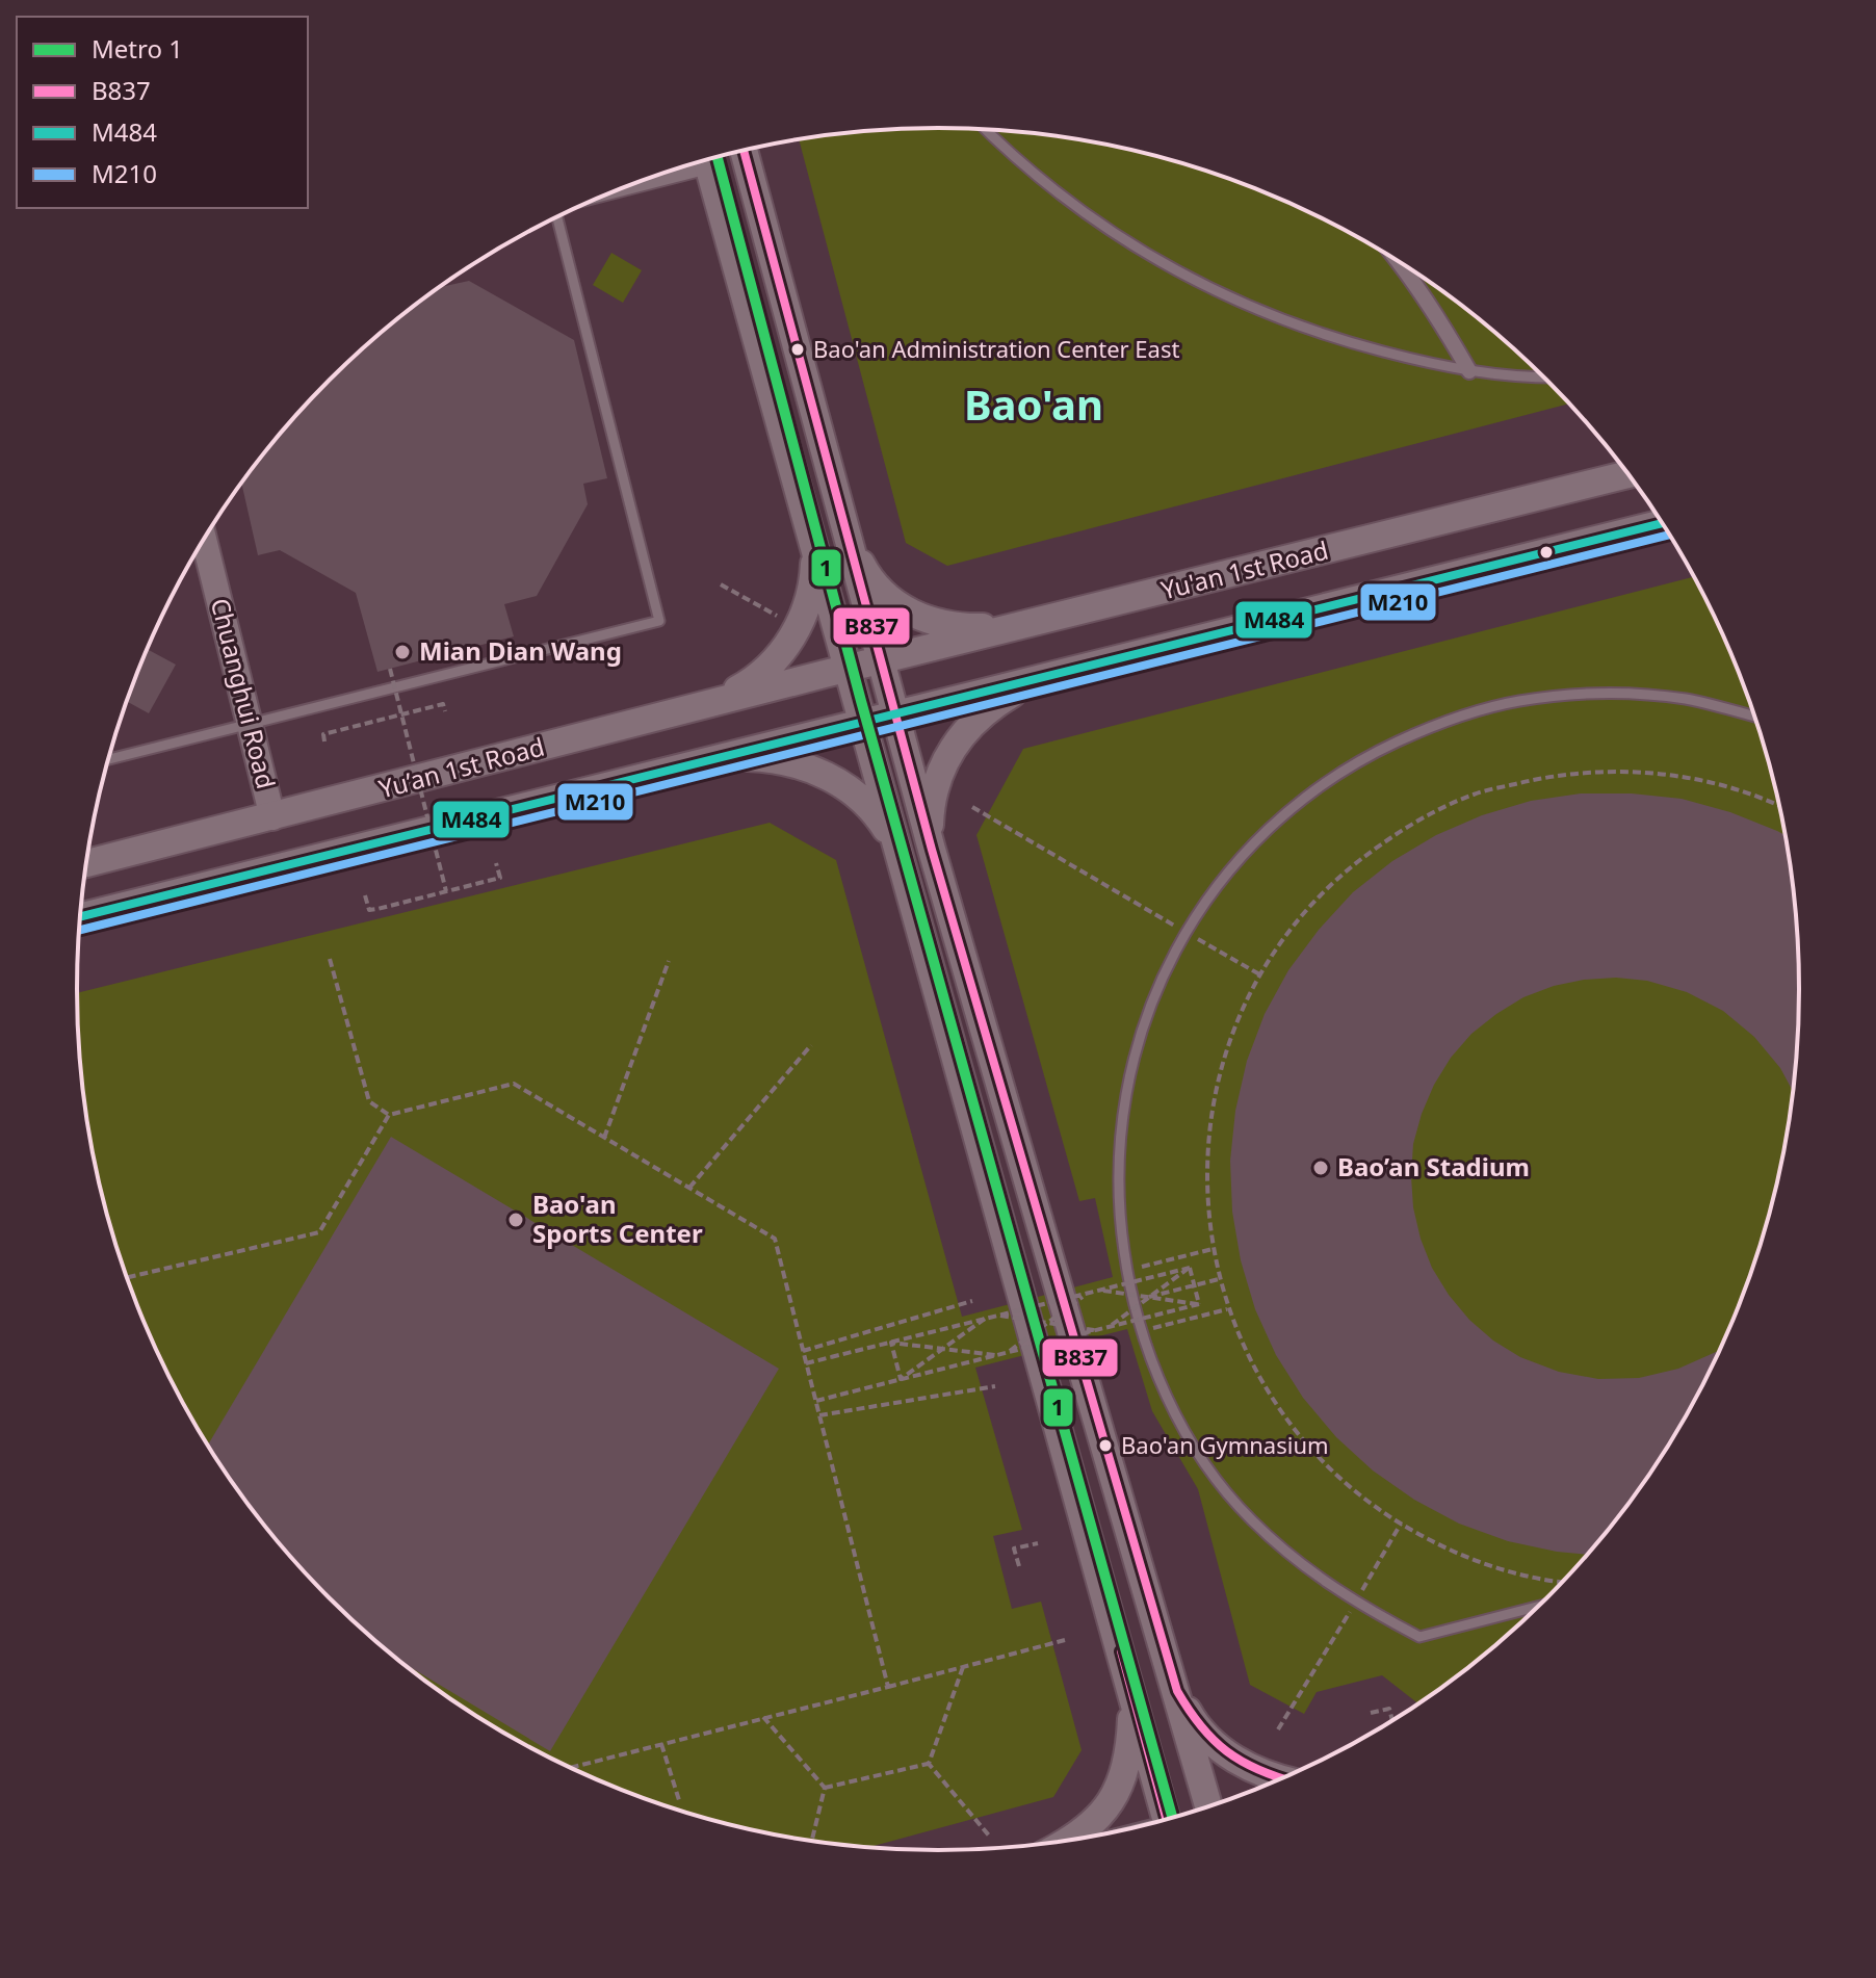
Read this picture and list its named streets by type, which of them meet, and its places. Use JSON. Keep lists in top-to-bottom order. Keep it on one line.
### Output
{"streets":{"main road":["Yu'an 1st Road","Yu’an 1st Road"],"street":["Chuanghui Road"]},"crossings":[["Yu'an 1st Road","Yu’an 1st Road"],["Chuanghui Road","Yu’an 1st Road"]],"districts":["Bao'an"],"places":["Bao'an Administration Center East","Mian Dian Wang","Bao’an Stadium","Bao'an Sports Center","Bao'an Gymnasium"],"lines":["transit line B837","metro line 1","transit line M484","transit line M210"],"legend":["Metro 1","B837","M484","M210"]}
